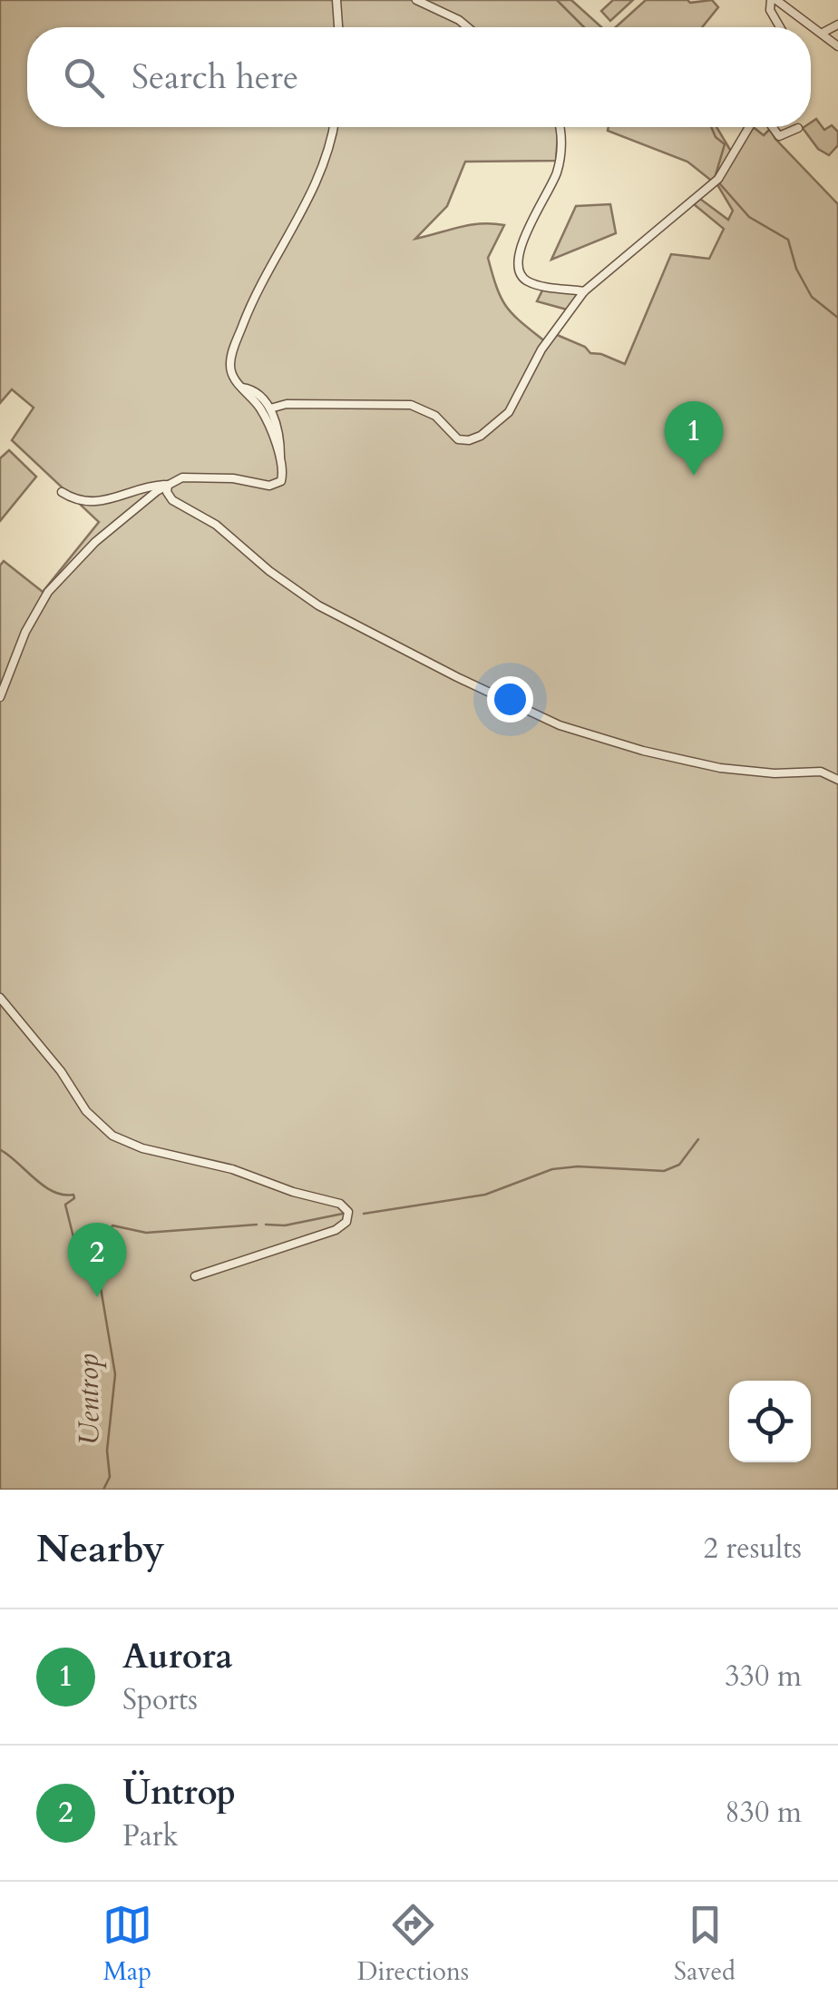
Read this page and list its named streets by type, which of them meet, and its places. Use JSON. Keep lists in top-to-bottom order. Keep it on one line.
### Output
{"water":["Uentrop"],"page":{"search":"Search here","pins":["1","2"],"heading":["Nearby","2 results"],"list":[{"mark":"1","name":"Aurora","note":"Sports","value":"330 m"},{"mark":"2","name":"Üntrop","note":"Park","value":"830 m"}],"nav":["Map","Directions","Saved"]}}
